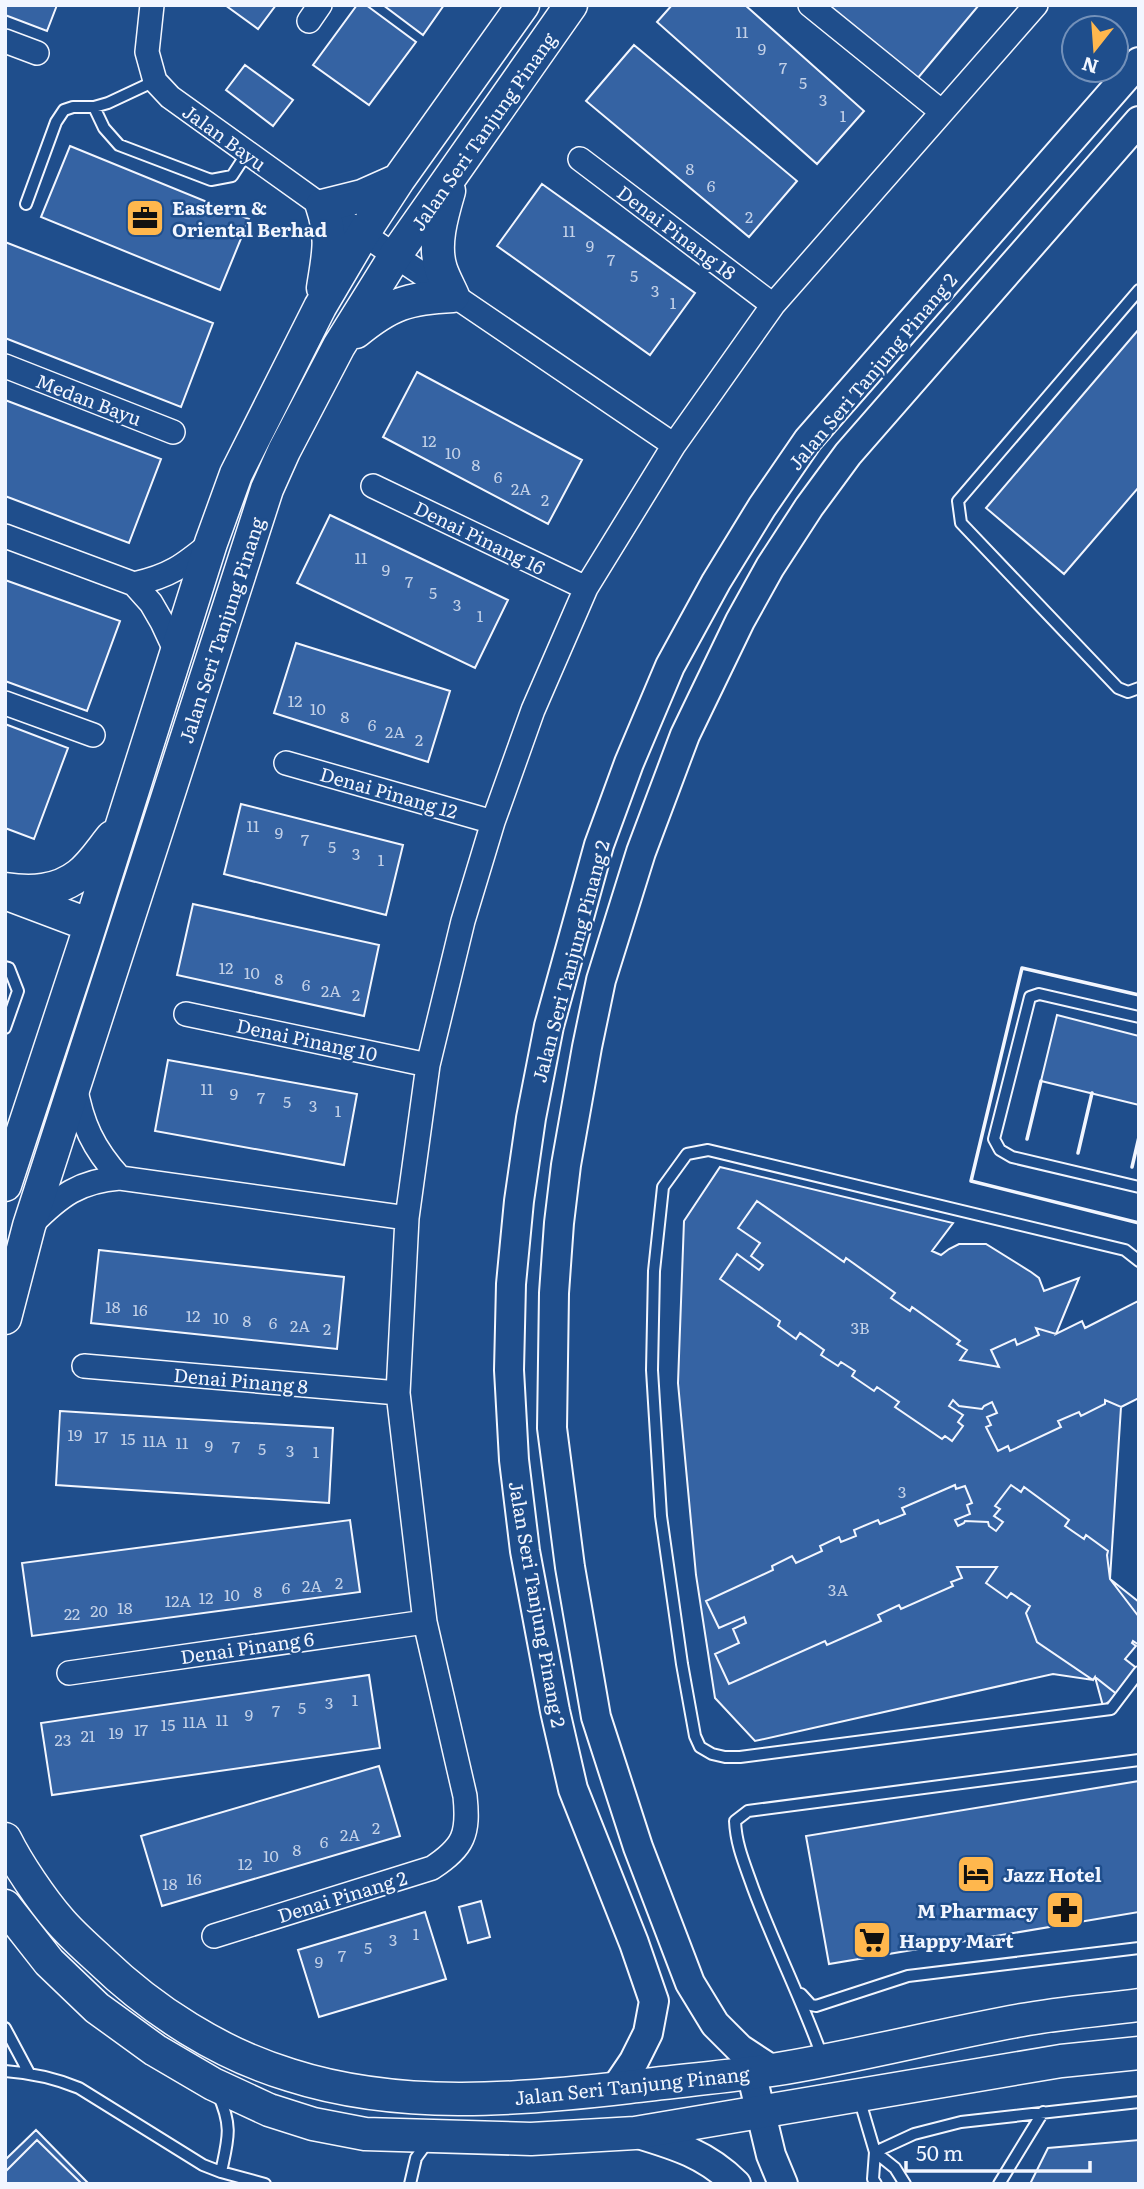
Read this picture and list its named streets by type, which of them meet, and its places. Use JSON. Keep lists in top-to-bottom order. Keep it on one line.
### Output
{"streets":{"main road":["Jalan Seri Tanjung Pinang"],"street":["Jalan Bayu","Denai Pinang 18","Jalan Seri Tanjung Pinang 2","Medan Bayu","Denai Pinang 16","Denai Pinang 12","Denai Pinang 10","Denai Pinang 8","Denai Pinang 6","Denai Pinang 2"]},"crossings":[["Jalan Seri Tanjung Pinang","Jalan Bayu"],["Jalan Seri Tanjung Pinang","Jalan Seri Tanjung Pinang 2"],["Denai Pinang 6","Denai Pinang 2"]],"places":{"office":["Eastern & Oriental Berhad"],"hotel":["Jazz Hotel"],"pharmacy":["M Pharmacy"],"supermarket":["Happy Mart"]},"house_numbers":["11","9","7","5","3","1","8","6","2","11","9","7","5","3","1","12","10","8","6","2A","2","11","9","7","5","3","1","12","10","8","6","2A","2","11","9","7","5","3","1","12","10","8","6","2A","2","11","9","7","5","3","1","18","16","12","10","8","6","2A","3B","2","19","17","15","11A","11","9","7","5","3","1","3","2","2A","6","3A","8","10","12","12A","18","20","22","1","3","5","7","9","11","11A","15","17","19","21","23","2","2A","6","8","10","12","16","18","1","3","5","7","9"],"scale_bar":"50 m","north":"bottom"}
